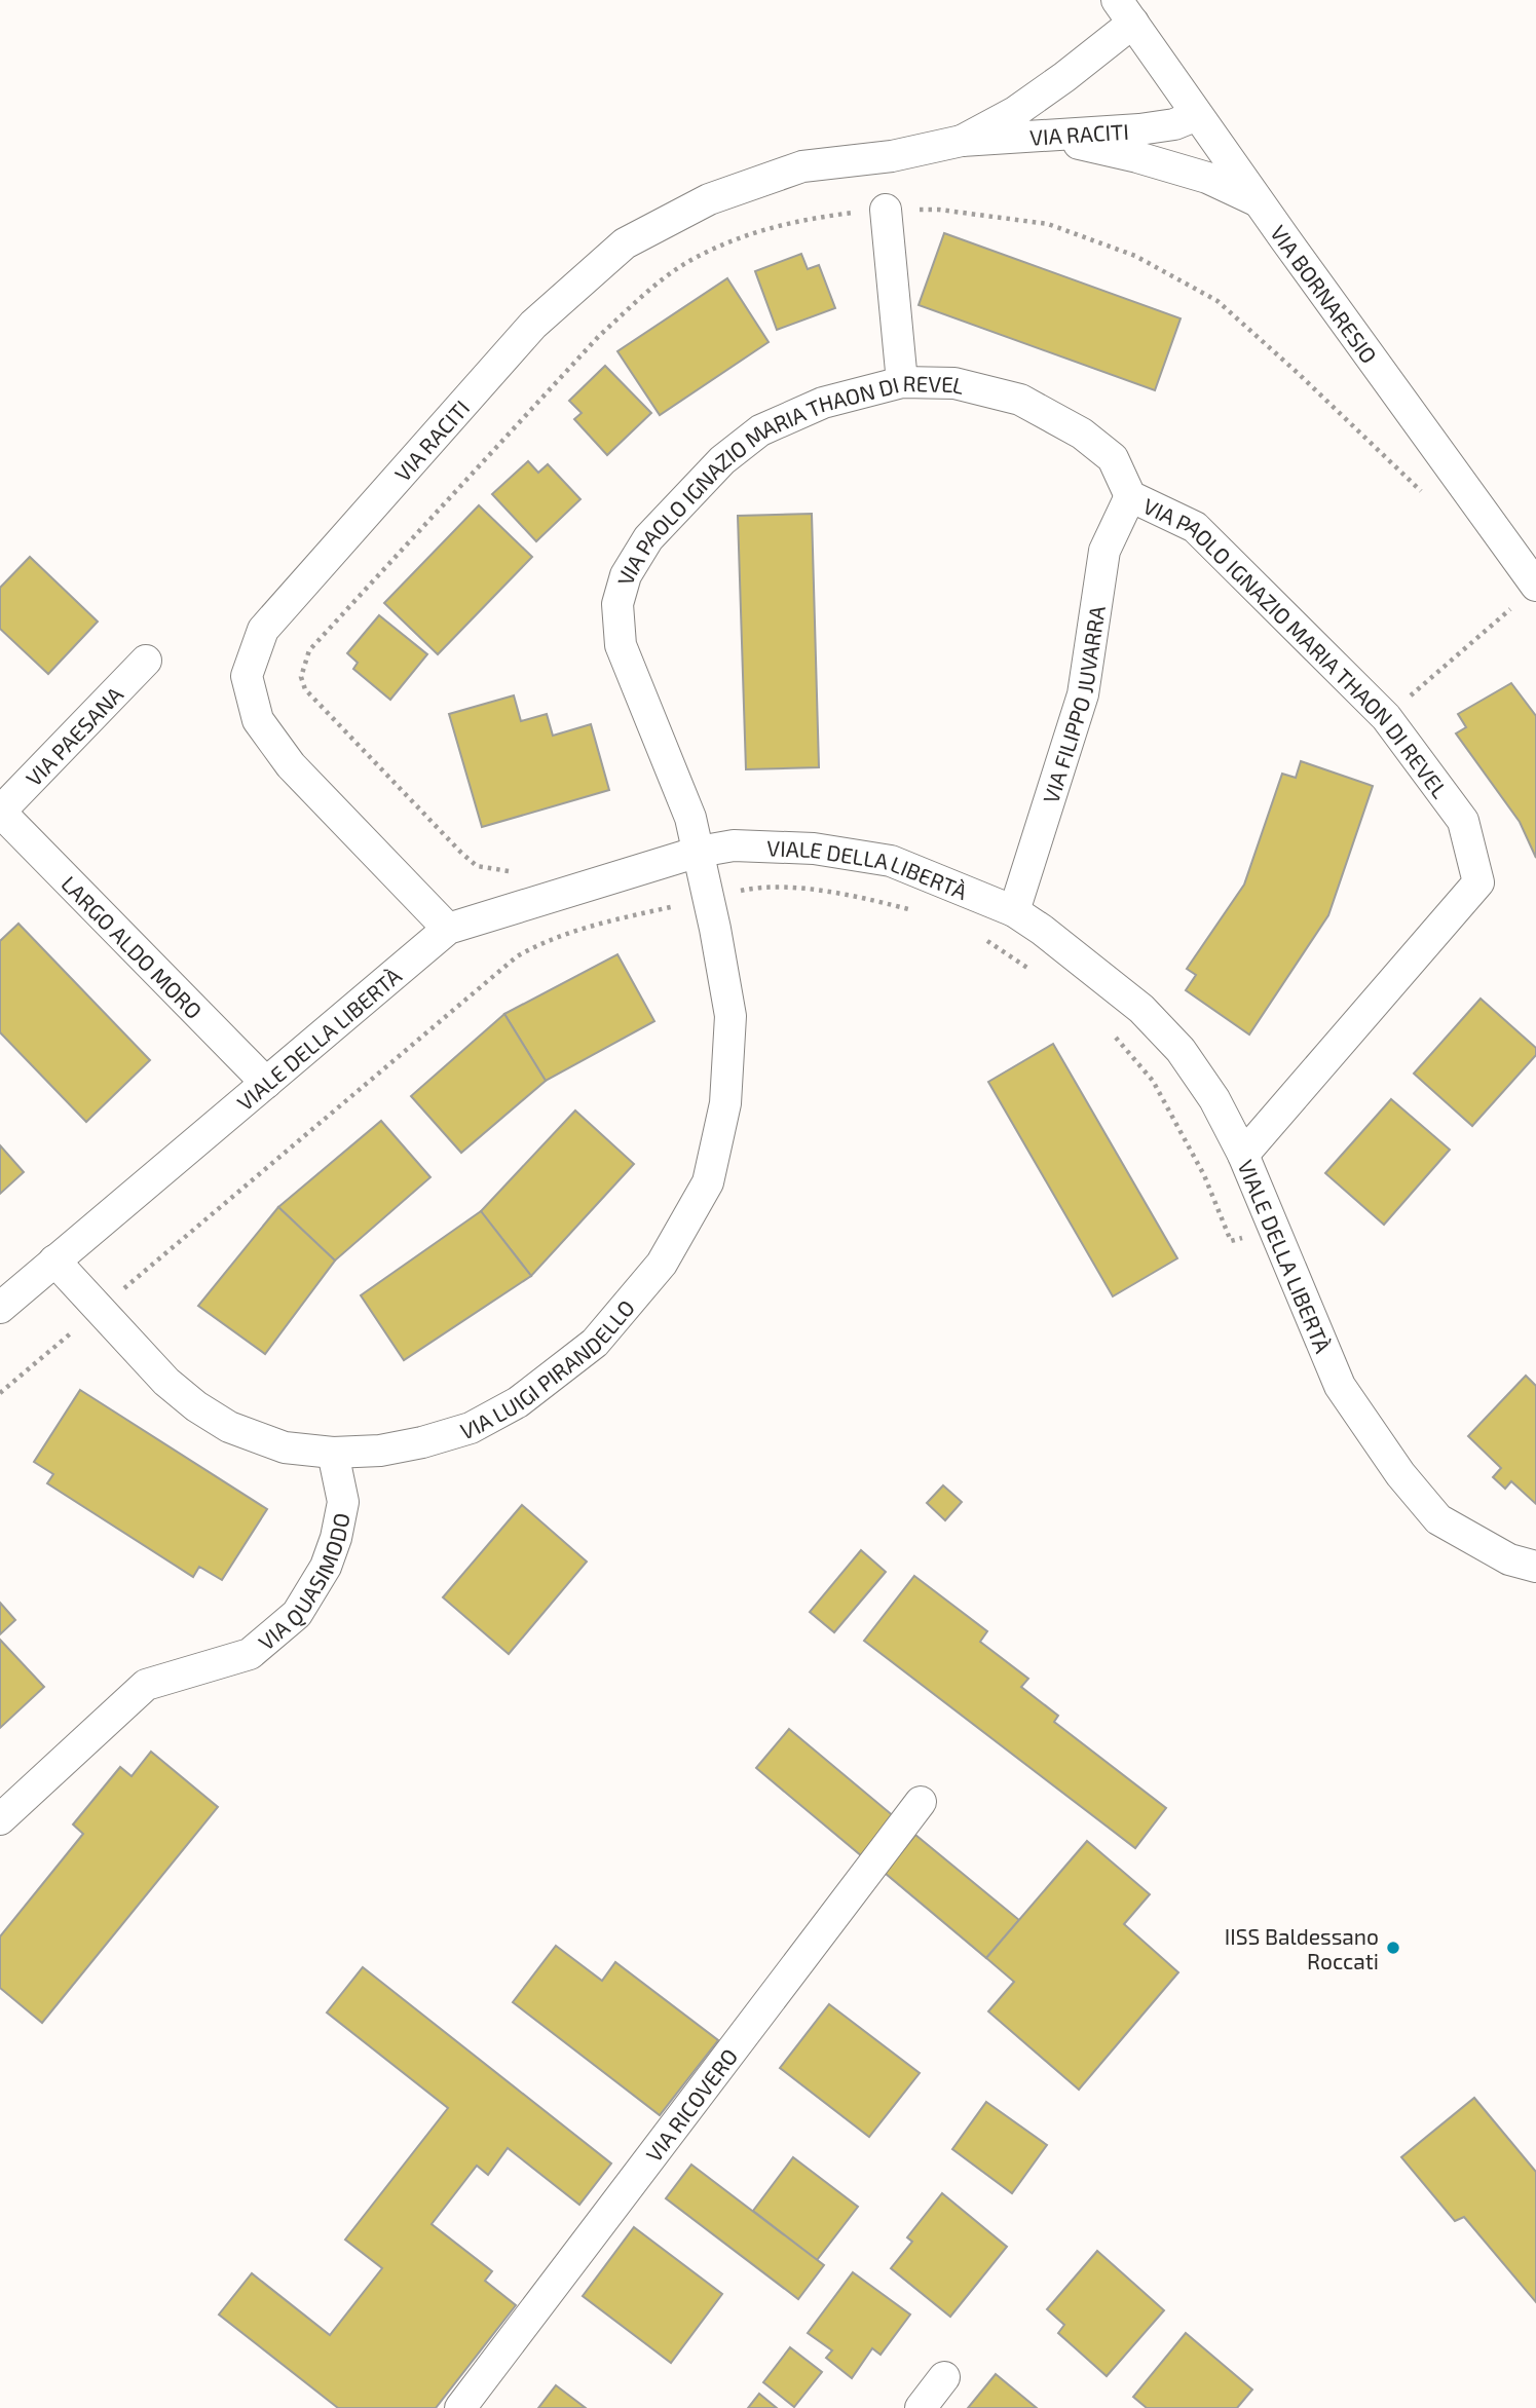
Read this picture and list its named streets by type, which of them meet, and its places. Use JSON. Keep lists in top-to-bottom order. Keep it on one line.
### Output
{"streets":{"street":["VIA RACITI","VIA BORNARESIO","VIA PAOLO IGNAZIO MARIA THAON DI REVEL","VIA FILIPPO JUVARRA","VIA PAESANA","VIALE DELLA LIBERTÀ","LARGO ALDO MORO","VIA LUIGI PIRANDELLO","VIA QUASIMODO","VIA RICOVERO"]},"crossings":[["VIA RACITI","VIA BORNARESIO"],["VIA RACITI","VIALE DELLA LIBERTÀ"],["VIA PAOLO IGNAZIO MARIA THAON DI REVEL","VIA FILIPPO JUVARRA"],["VIA PAOLO IGNAZIO MARIA THAON DI REVEL","VIALE DELLA LIBERTÀ"],["VIA PAOLO IGNAZIO MARIA THAON DI REVEL","VIA LUIGI PIRANDELLO"],["VIA FILIPPO JUVARRA","VIALE DELLA LIBERTÀ"],["VIA PAESANA","LARGO ALDO MORO"],["VIALE DELLA LIBERTÀ","LARGO ALDO MORO"],["VIALE DELLA LIBERTÀ","VIA LUIGI PIRANDELLO"],["VIA LUIGI PIRANDELLO","VIA QUASIMODO"]],"places":["IISS Baldessano Roccati"]}
